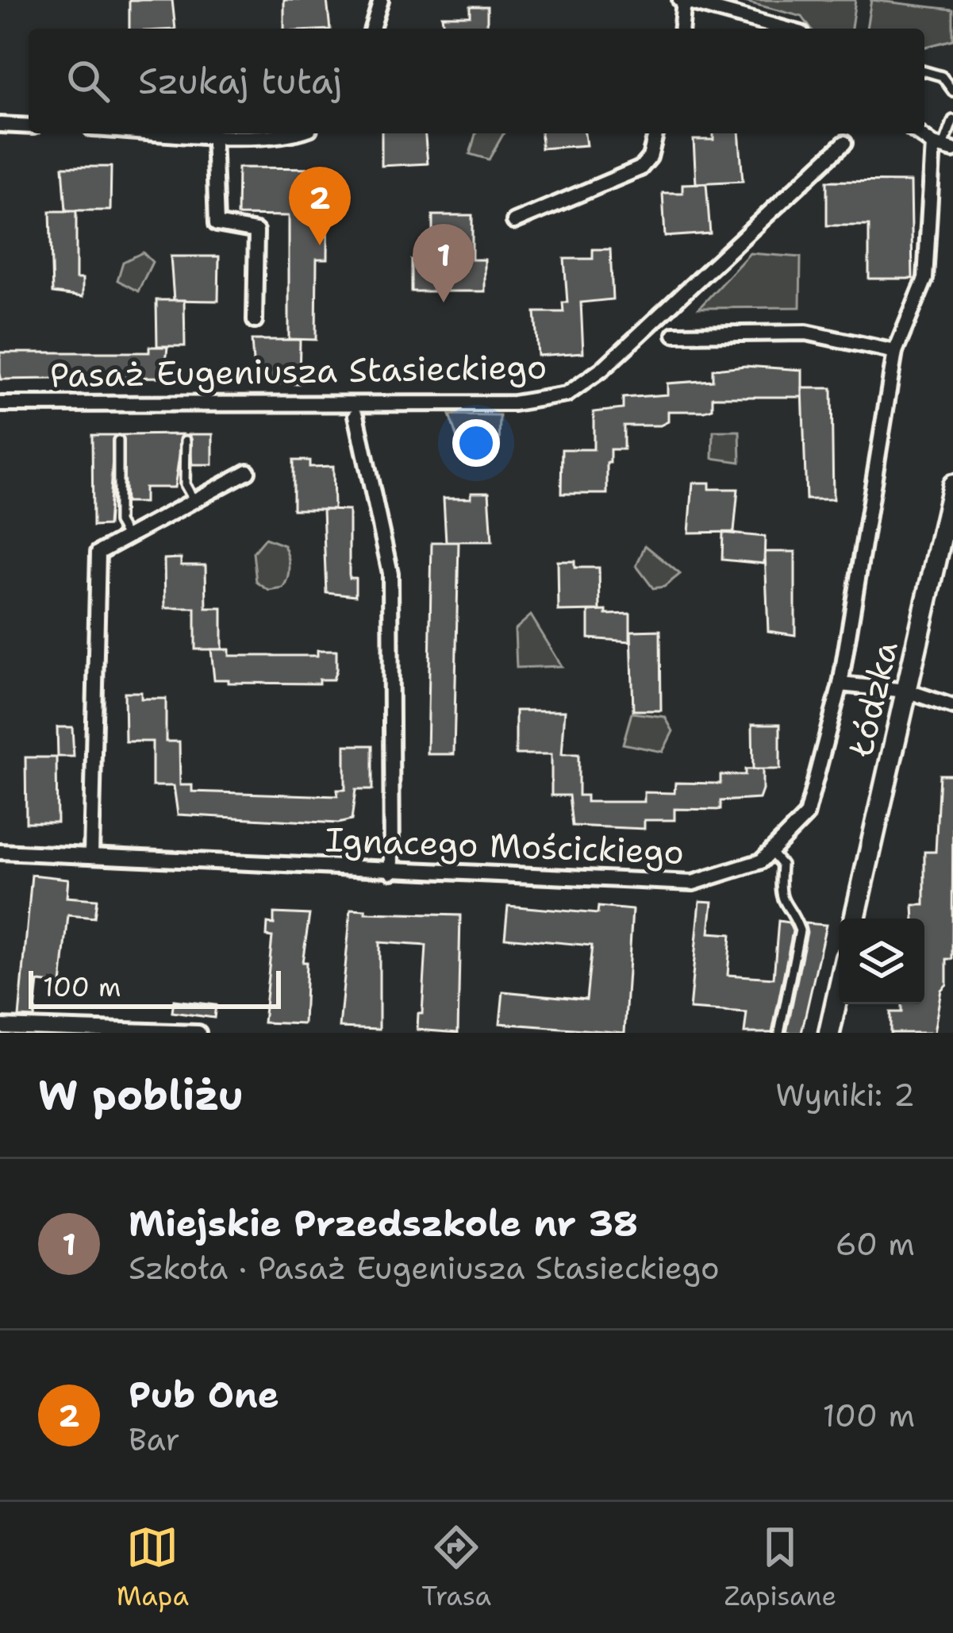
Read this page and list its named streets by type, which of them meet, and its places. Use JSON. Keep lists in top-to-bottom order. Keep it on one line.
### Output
{"streets":{"street":["Pasaż Eugeniusza Stasieckiego","Łódzka","Ignacego Mościckiego"]},"scale_bar":"100 m","page":{"search":"Szukaj tutaj","pins":["2","1"],"scale":"100 m","heading":["W pobliżu","Wyniki: 2"],"list":[{"mark":"1","name":"Miejskie Przedszkole nr 38","note":"Szkoła · Pasaż Eugeniusza Stasieckiego","value":"60 m"},{"mark":"2","name":"Pub One","note":"Bar","value":"100 m"}],"nav":["Mapa","Trasa","Zapisane"]}}
